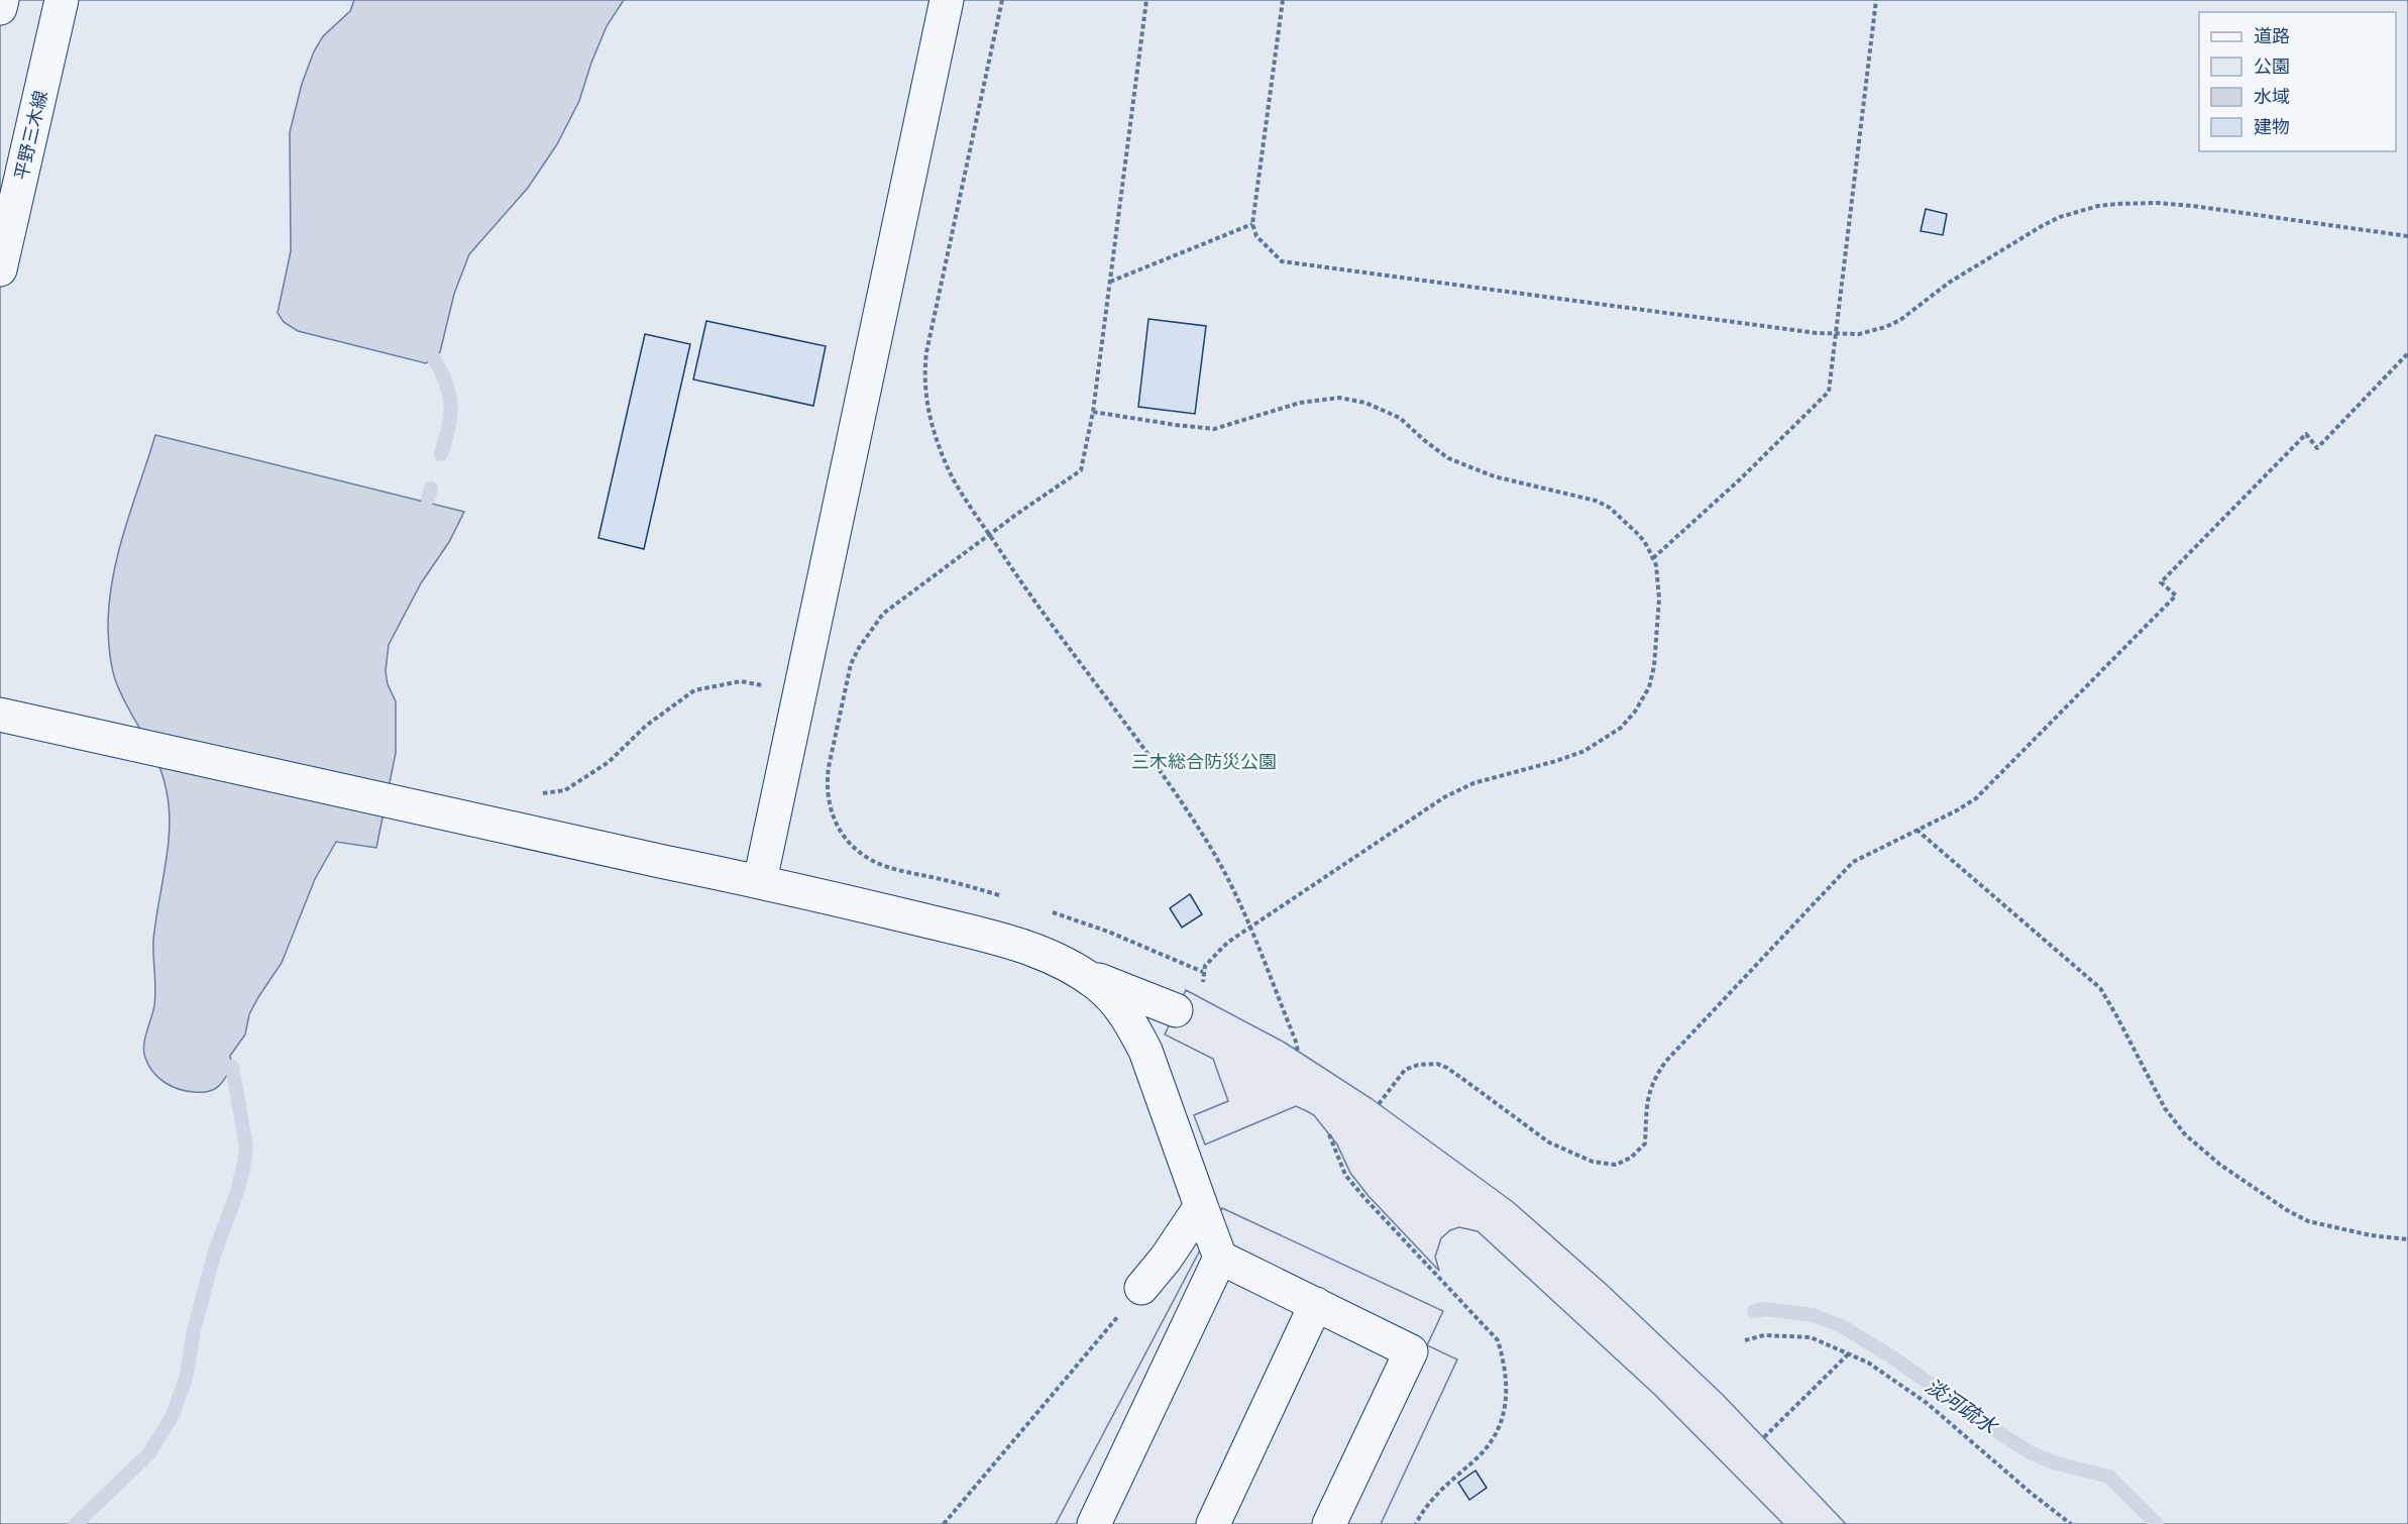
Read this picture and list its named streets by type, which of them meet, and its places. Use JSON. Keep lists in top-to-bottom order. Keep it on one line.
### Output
{"streets":{"main road":["平野三木線"]},"water":["淡河疏水"],"parks":["三木総合防災公園"],"legend":["道路","公園","水域","建物"]}
